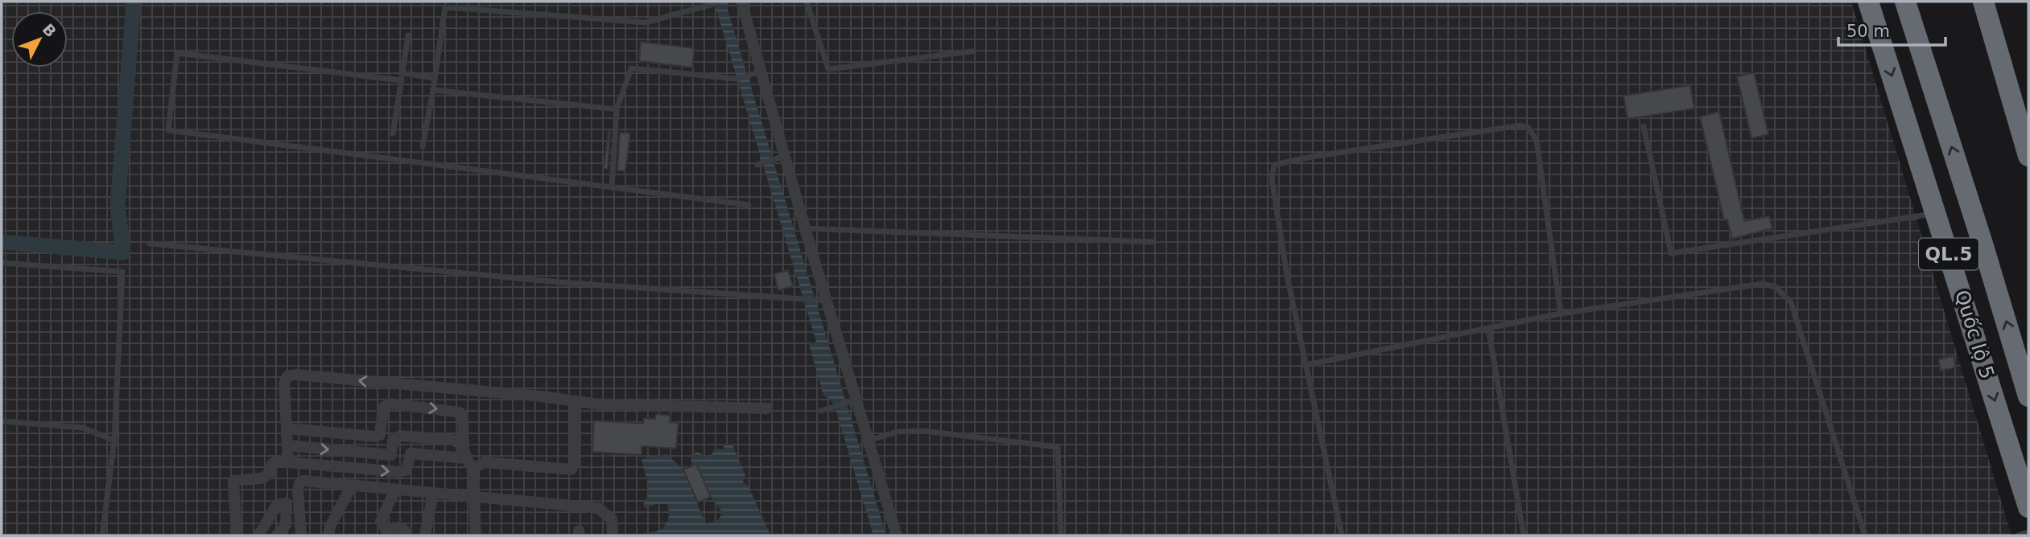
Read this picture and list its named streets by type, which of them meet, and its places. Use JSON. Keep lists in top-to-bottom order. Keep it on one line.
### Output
{"streets":{"highway":["QL.5","Quốc lộ 5"]},"scale_bar":"50 m","north":"top right"}
